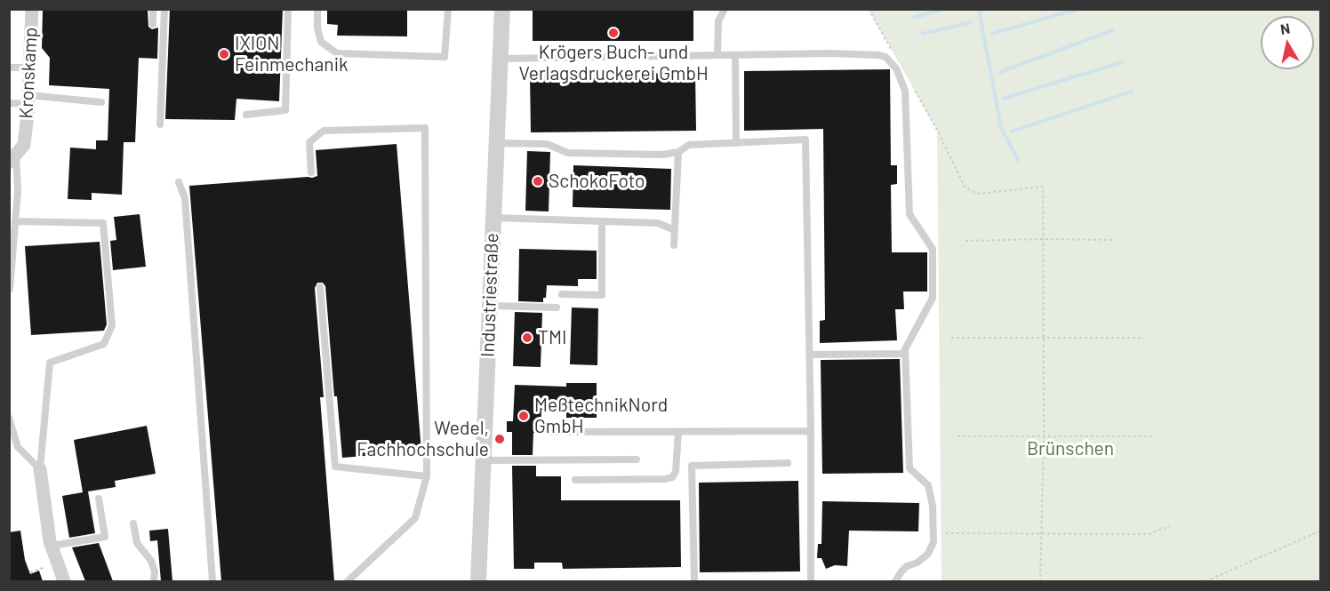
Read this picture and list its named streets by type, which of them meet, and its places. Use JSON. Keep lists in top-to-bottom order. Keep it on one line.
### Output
{"streets":{"street":["Kronskamp","Industriestraße"]},"parks":["Brünschen"],"places":["Krögers Buch- und Verlagsdruckerei GmbH","IXION Feinmechanik","SchokoFoto","TMI","MeßtechnikNord GmbH","Wedel, Fachhochschule"],"north":"top"}
